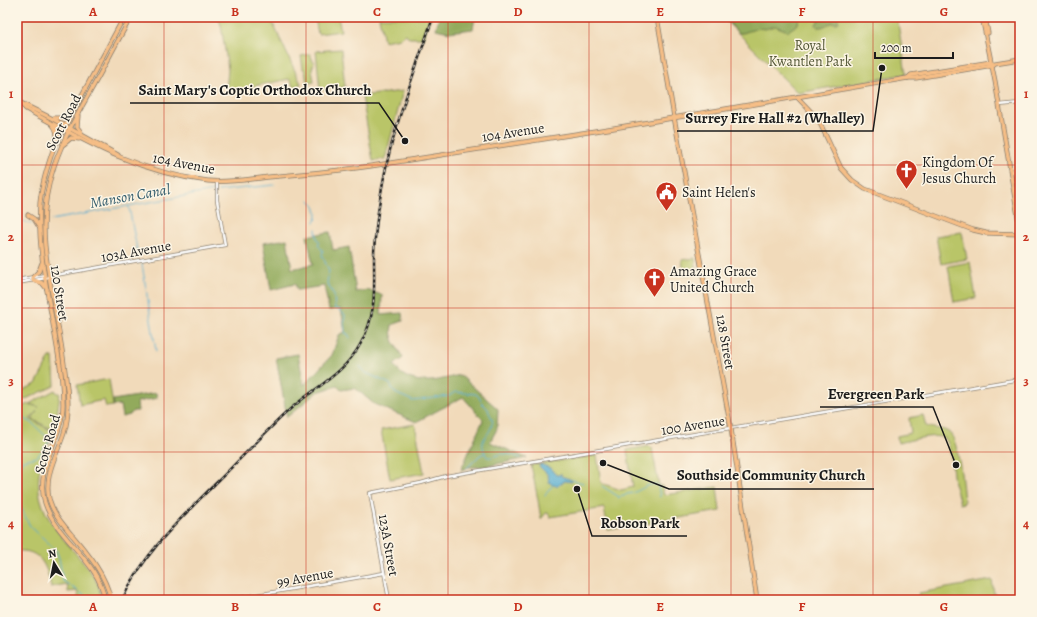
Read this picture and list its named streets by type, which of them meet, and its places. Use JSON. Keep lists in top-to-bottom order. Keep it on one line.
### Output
{"streets":{"main road":["Scott Road","104 Avenue","120 Street","128 Street"],"street":["103A Avenue","100 Avenue","123A Street","99 Avenue"]},"crossings":[["Scott Road","104 Avenue"],["Scott Road","120 Street"],["104 Avenue","103A Avenue"],["104 Avenue","128 Street"],["103A Avenue","120 Street"],["128 Street","100 Avenue"],["100 Avenue","123A Street"],["123A Street","99 Avenue"]],"water":["Manson Canal"],"parks":["Royal Kwantlen Park"],"places":{"other":["Surrey Fire Hall #2 (Whalley)","Saint Mary's Coptic Orthodox Church","Southside Community Church","Evergreen Park","Robson Park"],"church":["Kingdom Of Jesus Church","Amazing Grace United Church"],"public building":["Saint Helen's"]},"scale_bar":"200 m","north":"top","grid":{"columns":["A","B","C","D","E","F","G"],"rows":["1","2","3","4"]}}
